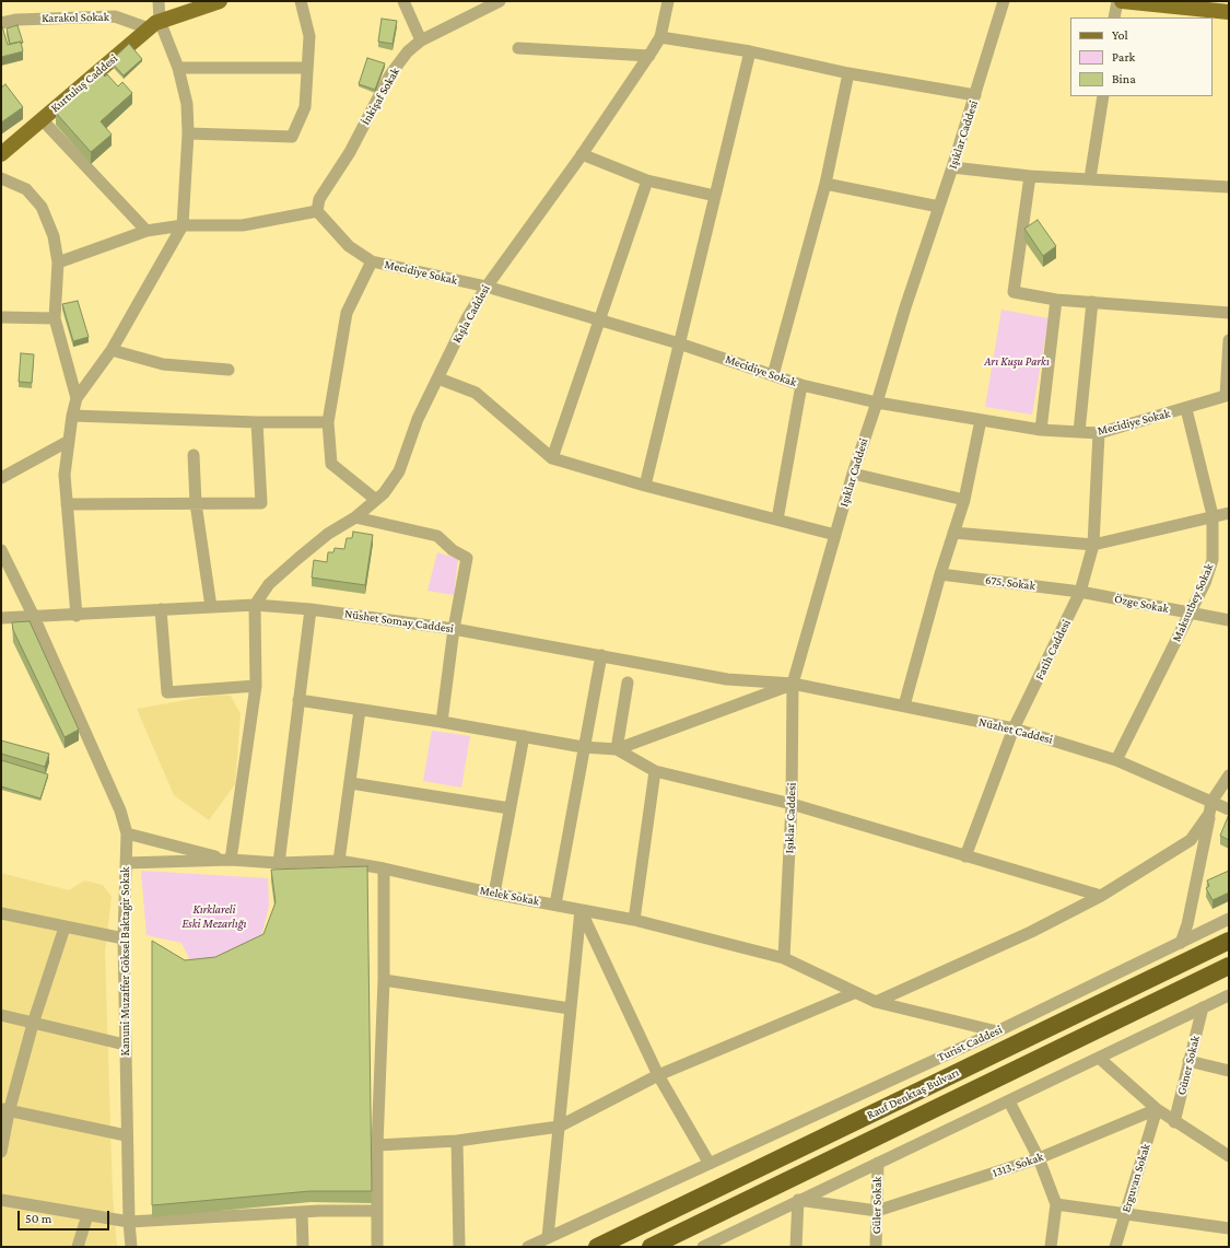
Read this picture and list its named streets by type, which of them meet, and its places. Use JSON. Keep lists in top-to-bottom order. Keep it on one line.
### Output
{"streets":{"highway":["Rauf Denktaş Bulvarı"],"main road":["Kurtuluş Caddesi"],"street":["Karakol Sokak","İnkişaf Sokak","Işıklar Caddesi","Mecidiye Sokak","Kışla Caddesi","675. Sokak","Maksutbey Sokak","Özge Sokak","Nüshet Somay Caddesi","Fatih Caddesi","Nüzhet Caddesi","Melek Sokak","Kanuni Muzaffer Göksel Baktagir Sokak","Turist Caddesi","Güner Sokak","1313. Sokak","Erguvan Sokak","Güler Sokak"]},"crossings":[["Karakol Sokak","Kurtuluş Caddesi"],["İnkişaf Sokak","Mecidiye Sokak"],["Işıklar Caddesi","Mecidiye Sokak"],["Işıklar Caddesi","Nüshet Somay Caddesi"],["Işıklar Caddesi","Nüzhet Caddesi"],["Işıklar Caddesi","Melek Sokak"],["Mecidiye Sokak","Kışla Caddesi"],["Mecidiye Sokak","Maksutbey Sokak"],["Mecidiye Sokak","Fatih Caddesi"],["Kışla Caddesi","Nüshet Somay Caddesi"],["675. Sokak","Özge Sokak"],["675. Sokak","Fatih Caddesi"],["Maksutbey Sokak","Özge Sokak"],["Maksutbey Sokak","Nüzhet Caddesi"],["Özge Sokak","Fatih Caddesi"],["Nüshet Somay Caddesi","Nüzhet Caddesi"],["Nüshet Somay Caddesi","Kanuni Muzaffer Göksel Baktagir Sokak"],["Fatih Caddesi","Nüzhet Caddesi"],["Melek Sokak","Kanuni Muzaffer Göksel Baktagir Sokak"],["Melek Sokak","Turist Caddesi"],["1313. Sokak","Erguvan Sokak"],["1313. Sokak","Güler Sokak"]],"parks":["Arı Kuşu Parkı","Kırklareli Eski Mezarlığı"],"legend":["Yol","Park","Bina"],"scale_bar":"50 m"}
